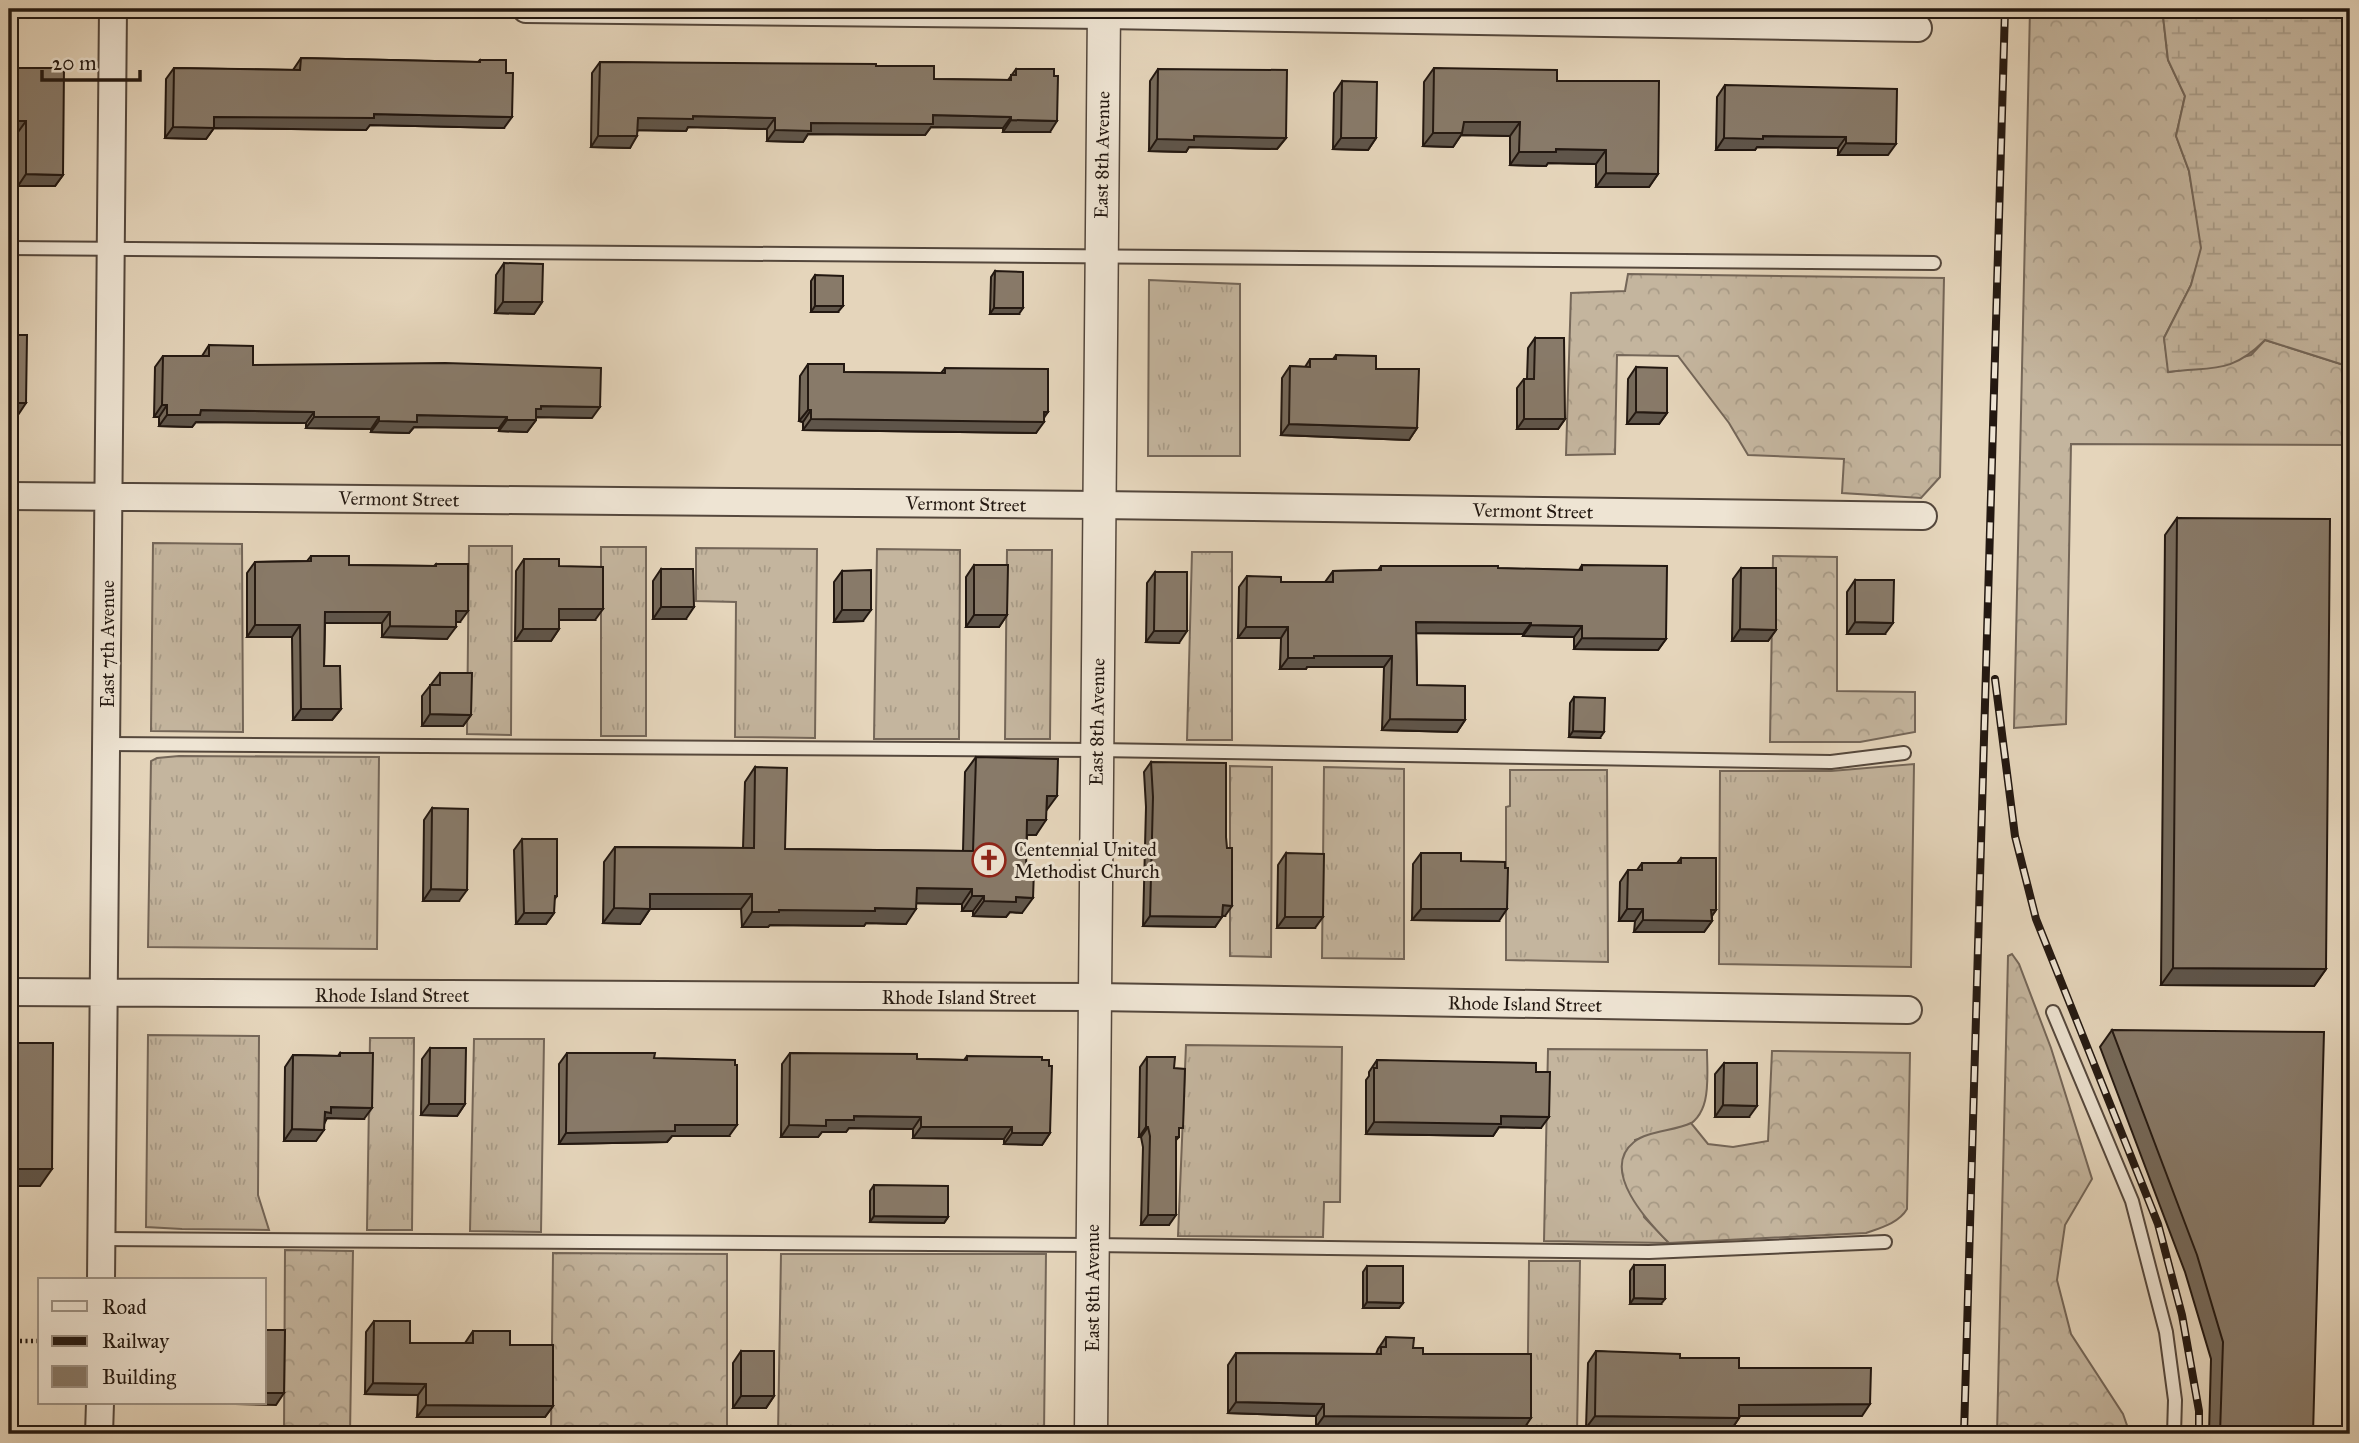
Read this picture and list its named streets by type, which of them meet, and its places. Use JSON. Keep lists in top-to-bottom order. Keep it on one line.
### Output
{"streets":{"street":["East 8th Avenue","Vermont Street","East 7th Avenue","Rhode Island Street"]},"crossings":[["East 8th Avenue","Vermont Street"],["East 8th Avenue","Rhode Island Street"],["Vermont Street","East 7th Avenue"],["East 7th Avenue","Rhode Island Street"]],"places":{"church":["Centennial United Methodist Church"]},"legend":["Road","Railway","Building"],"scale_bar":"20 m"}
